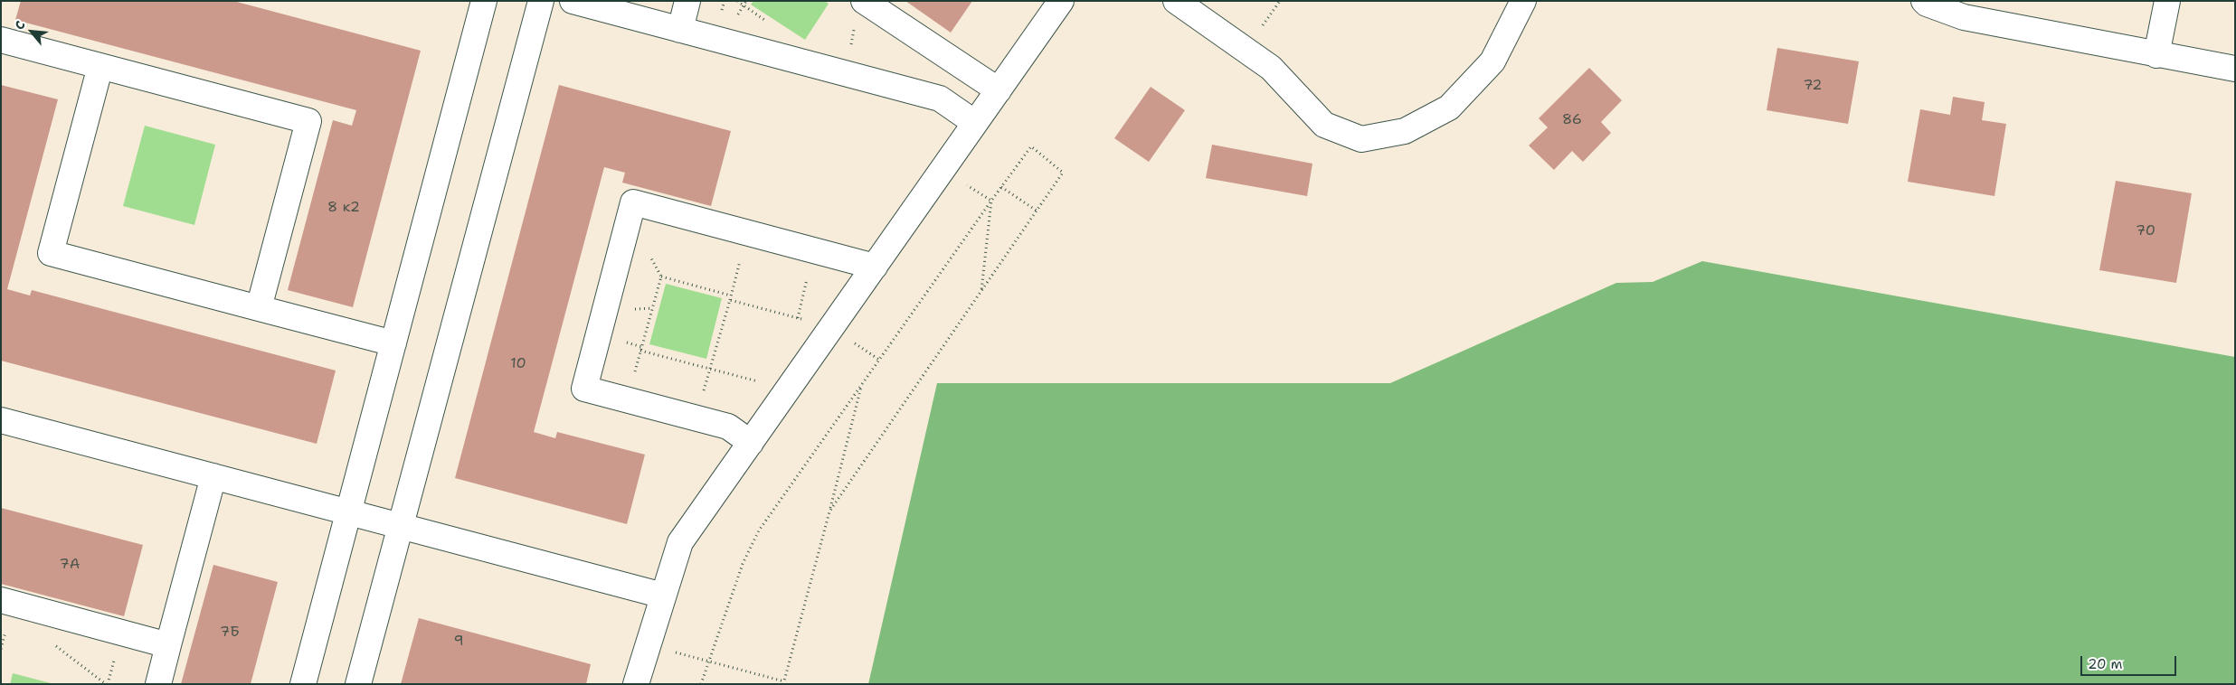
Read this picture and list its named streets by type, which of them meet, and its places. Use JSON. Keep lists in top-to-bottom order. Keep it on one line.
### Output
{"house_numbers":["72","86","8 к2","70","10","7А","7Б","9"],"scale_bar":"20 m","north":"top left"}
